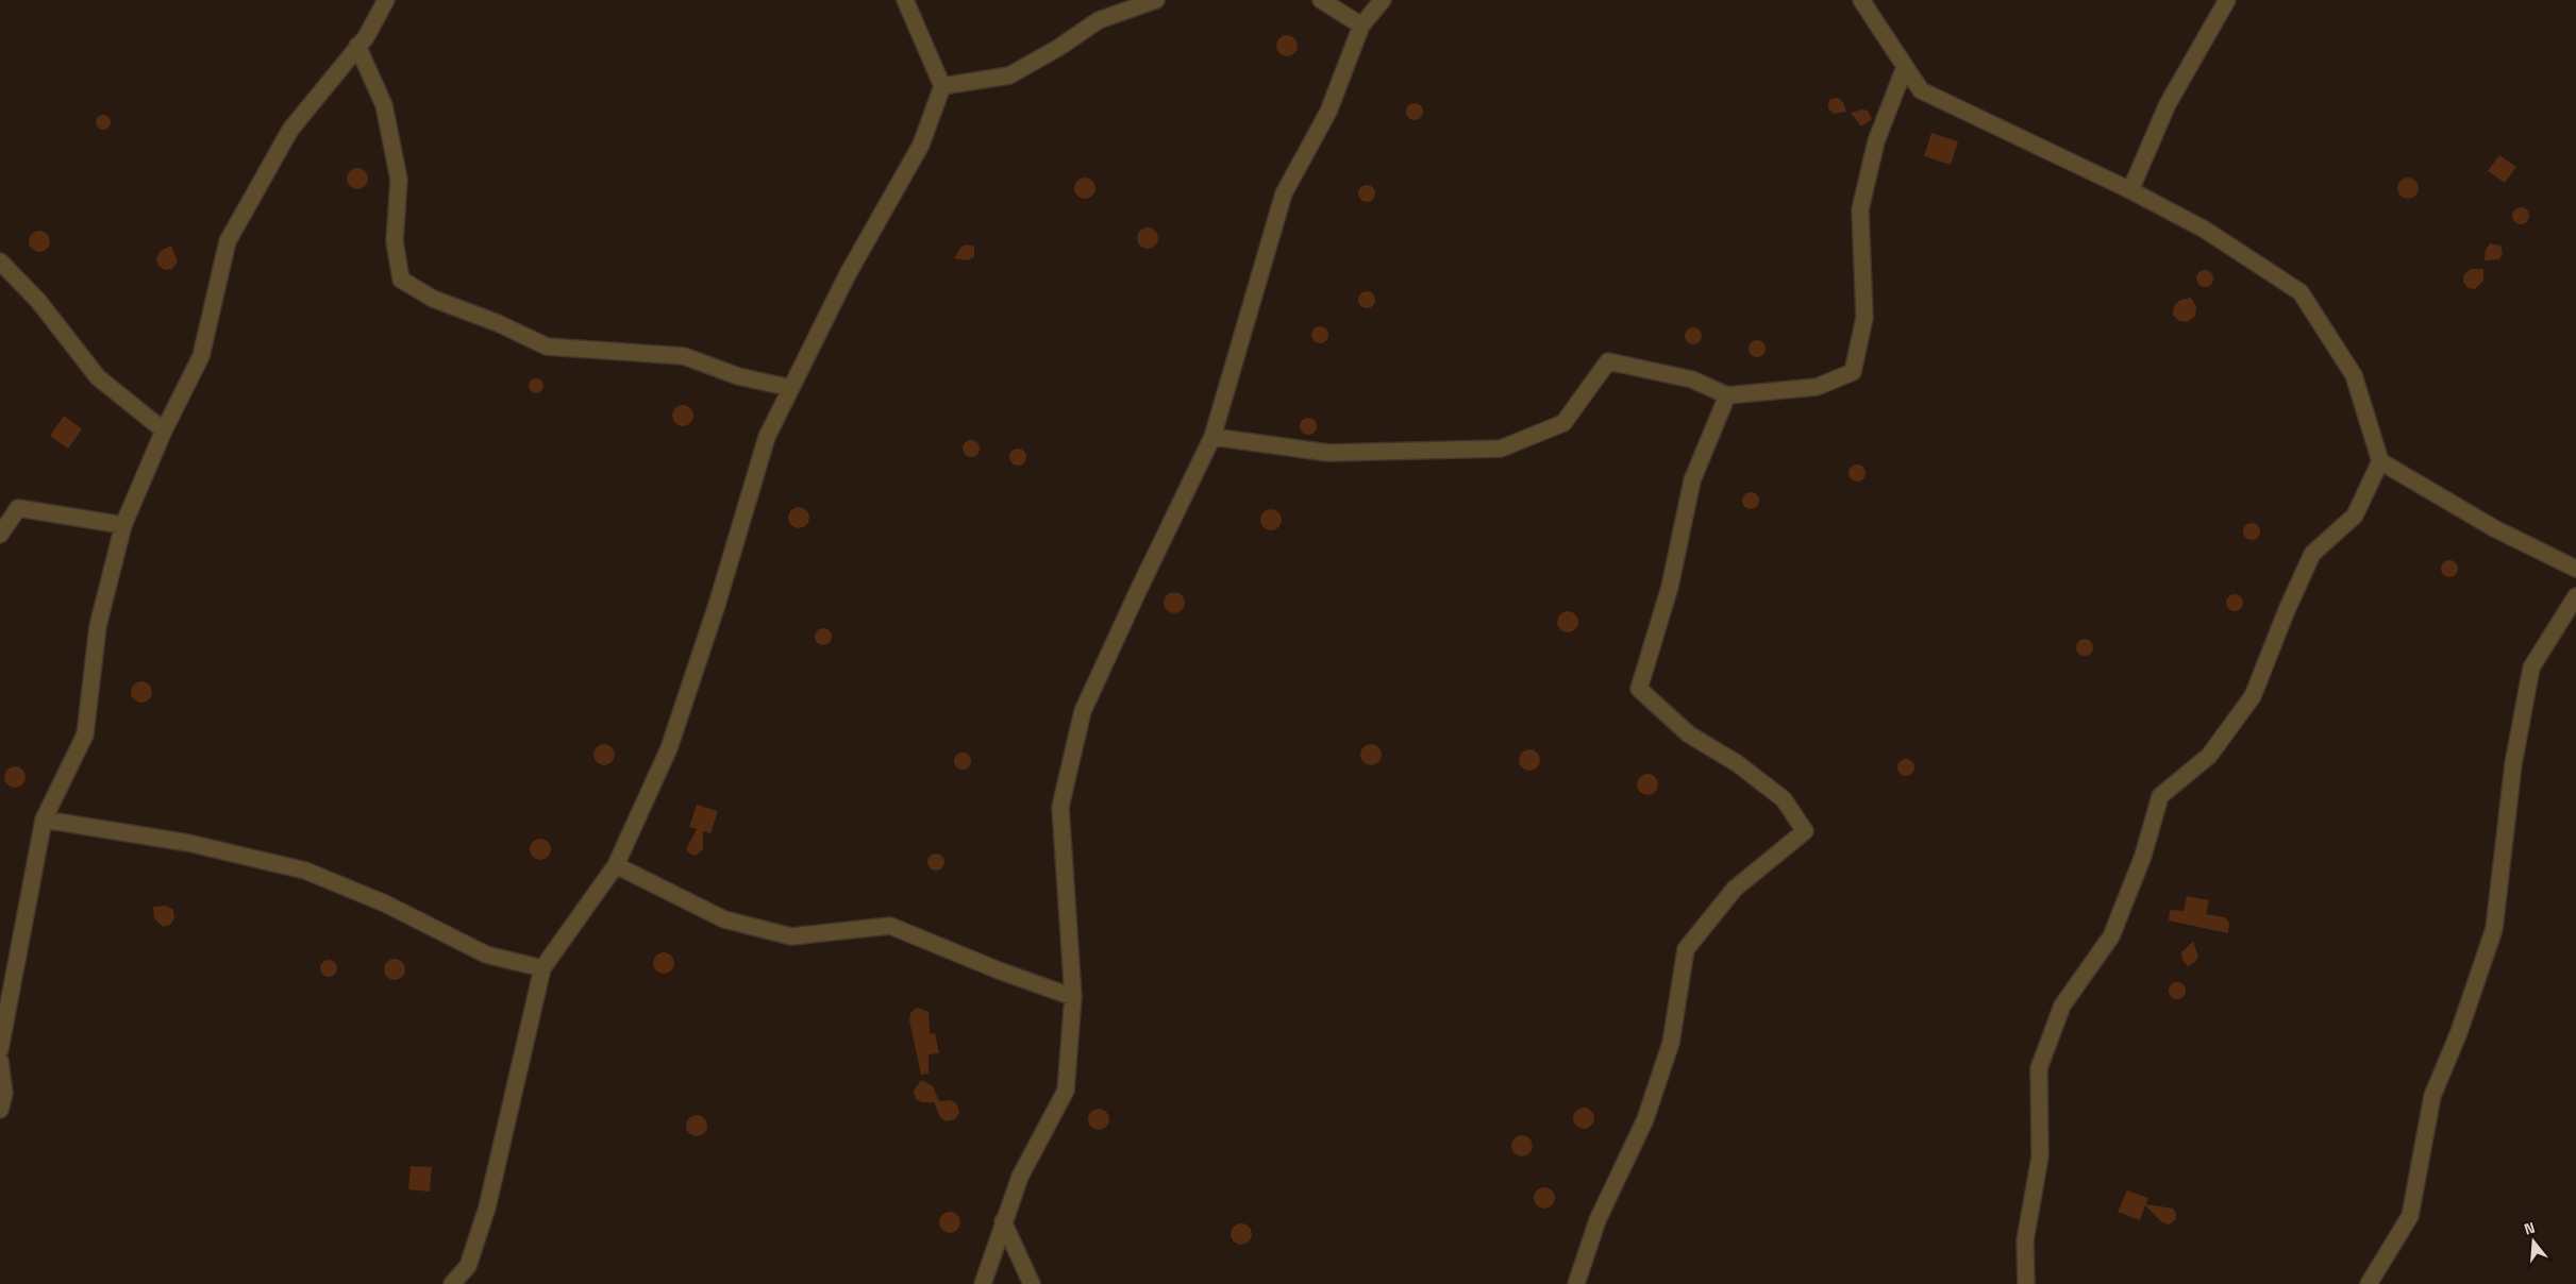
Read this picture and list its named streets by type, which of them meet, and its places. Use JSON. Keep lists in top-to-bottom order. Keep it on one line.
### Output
{"north":"top"}
